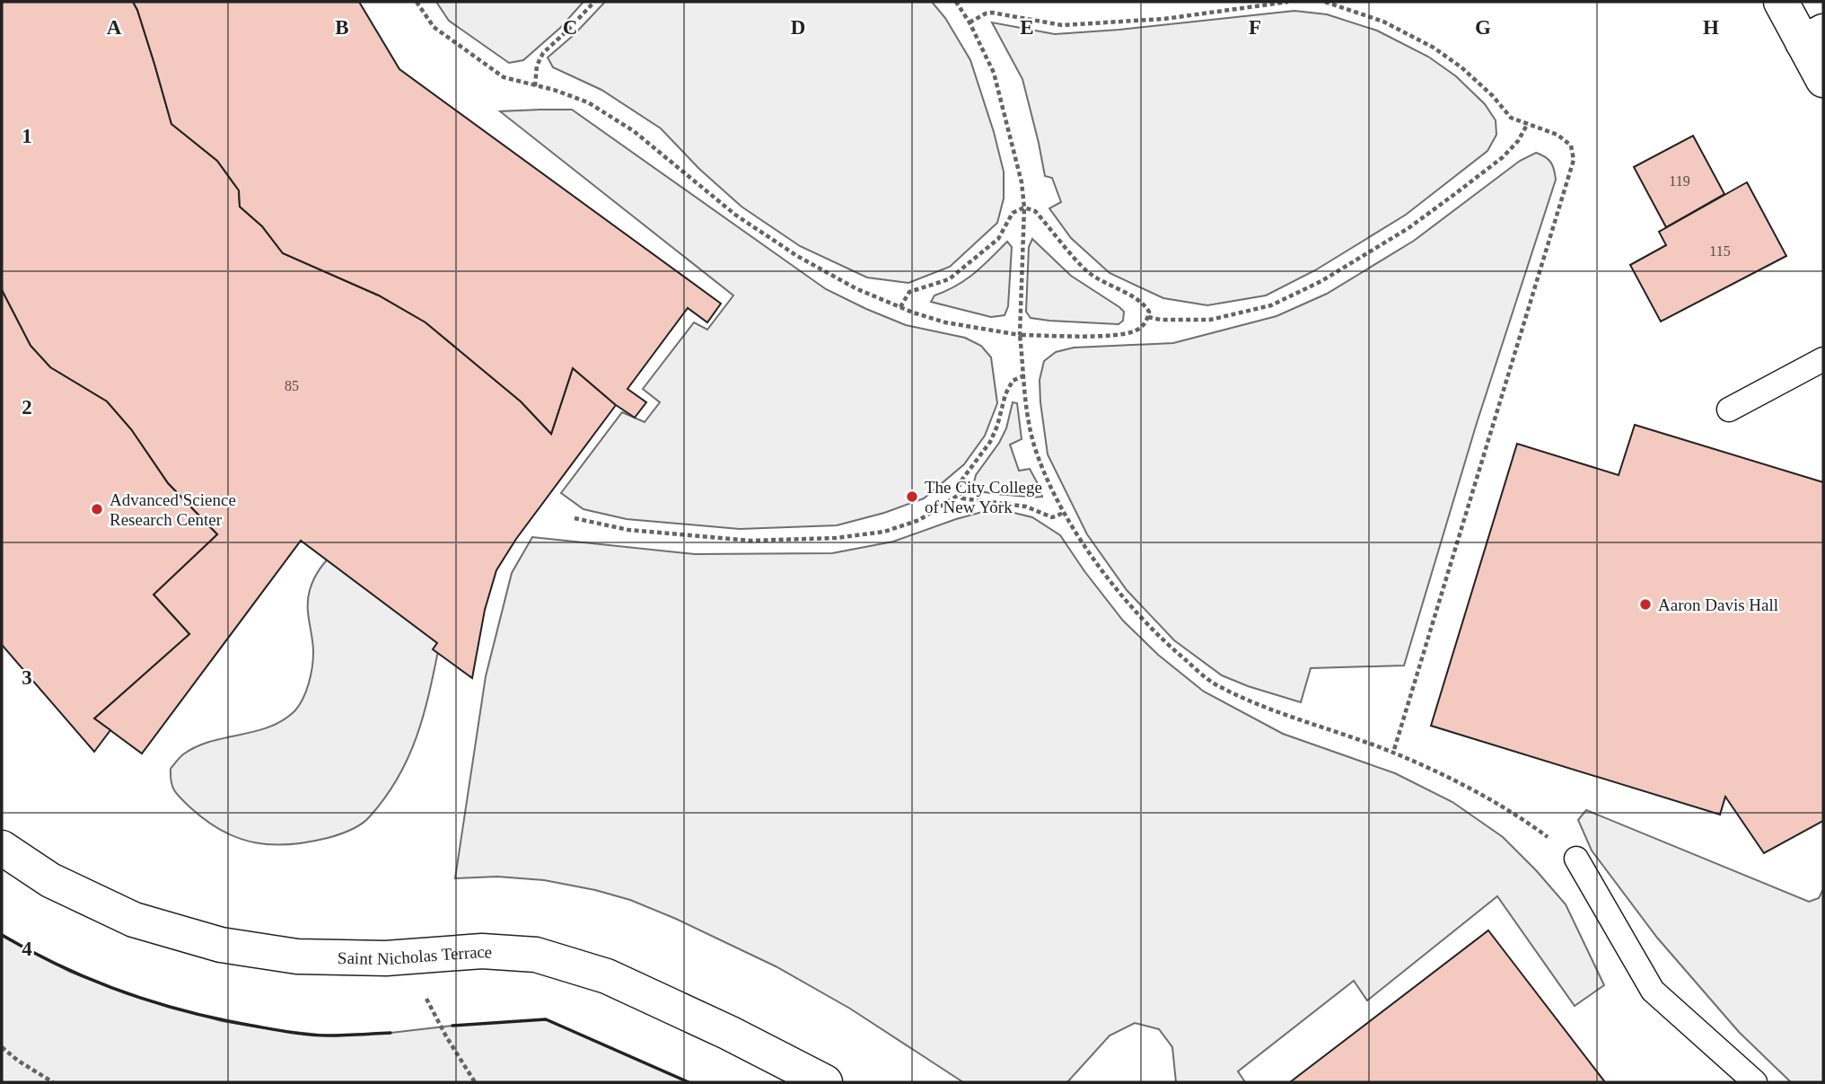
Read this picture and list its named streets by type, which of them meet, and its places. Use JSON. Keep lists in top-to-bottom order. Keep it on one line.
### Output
{"streets":{"street":["Saint Nicholas Terrace"]},"places":["The City College of New York","Advanced Science Research Center","Aaron Davis Hall"],"house_numbers":["119","115","85"],"grid":{"columns":["A","B","C","D","E","F","G","H"],"rows":["1","2","3","4"]}}
